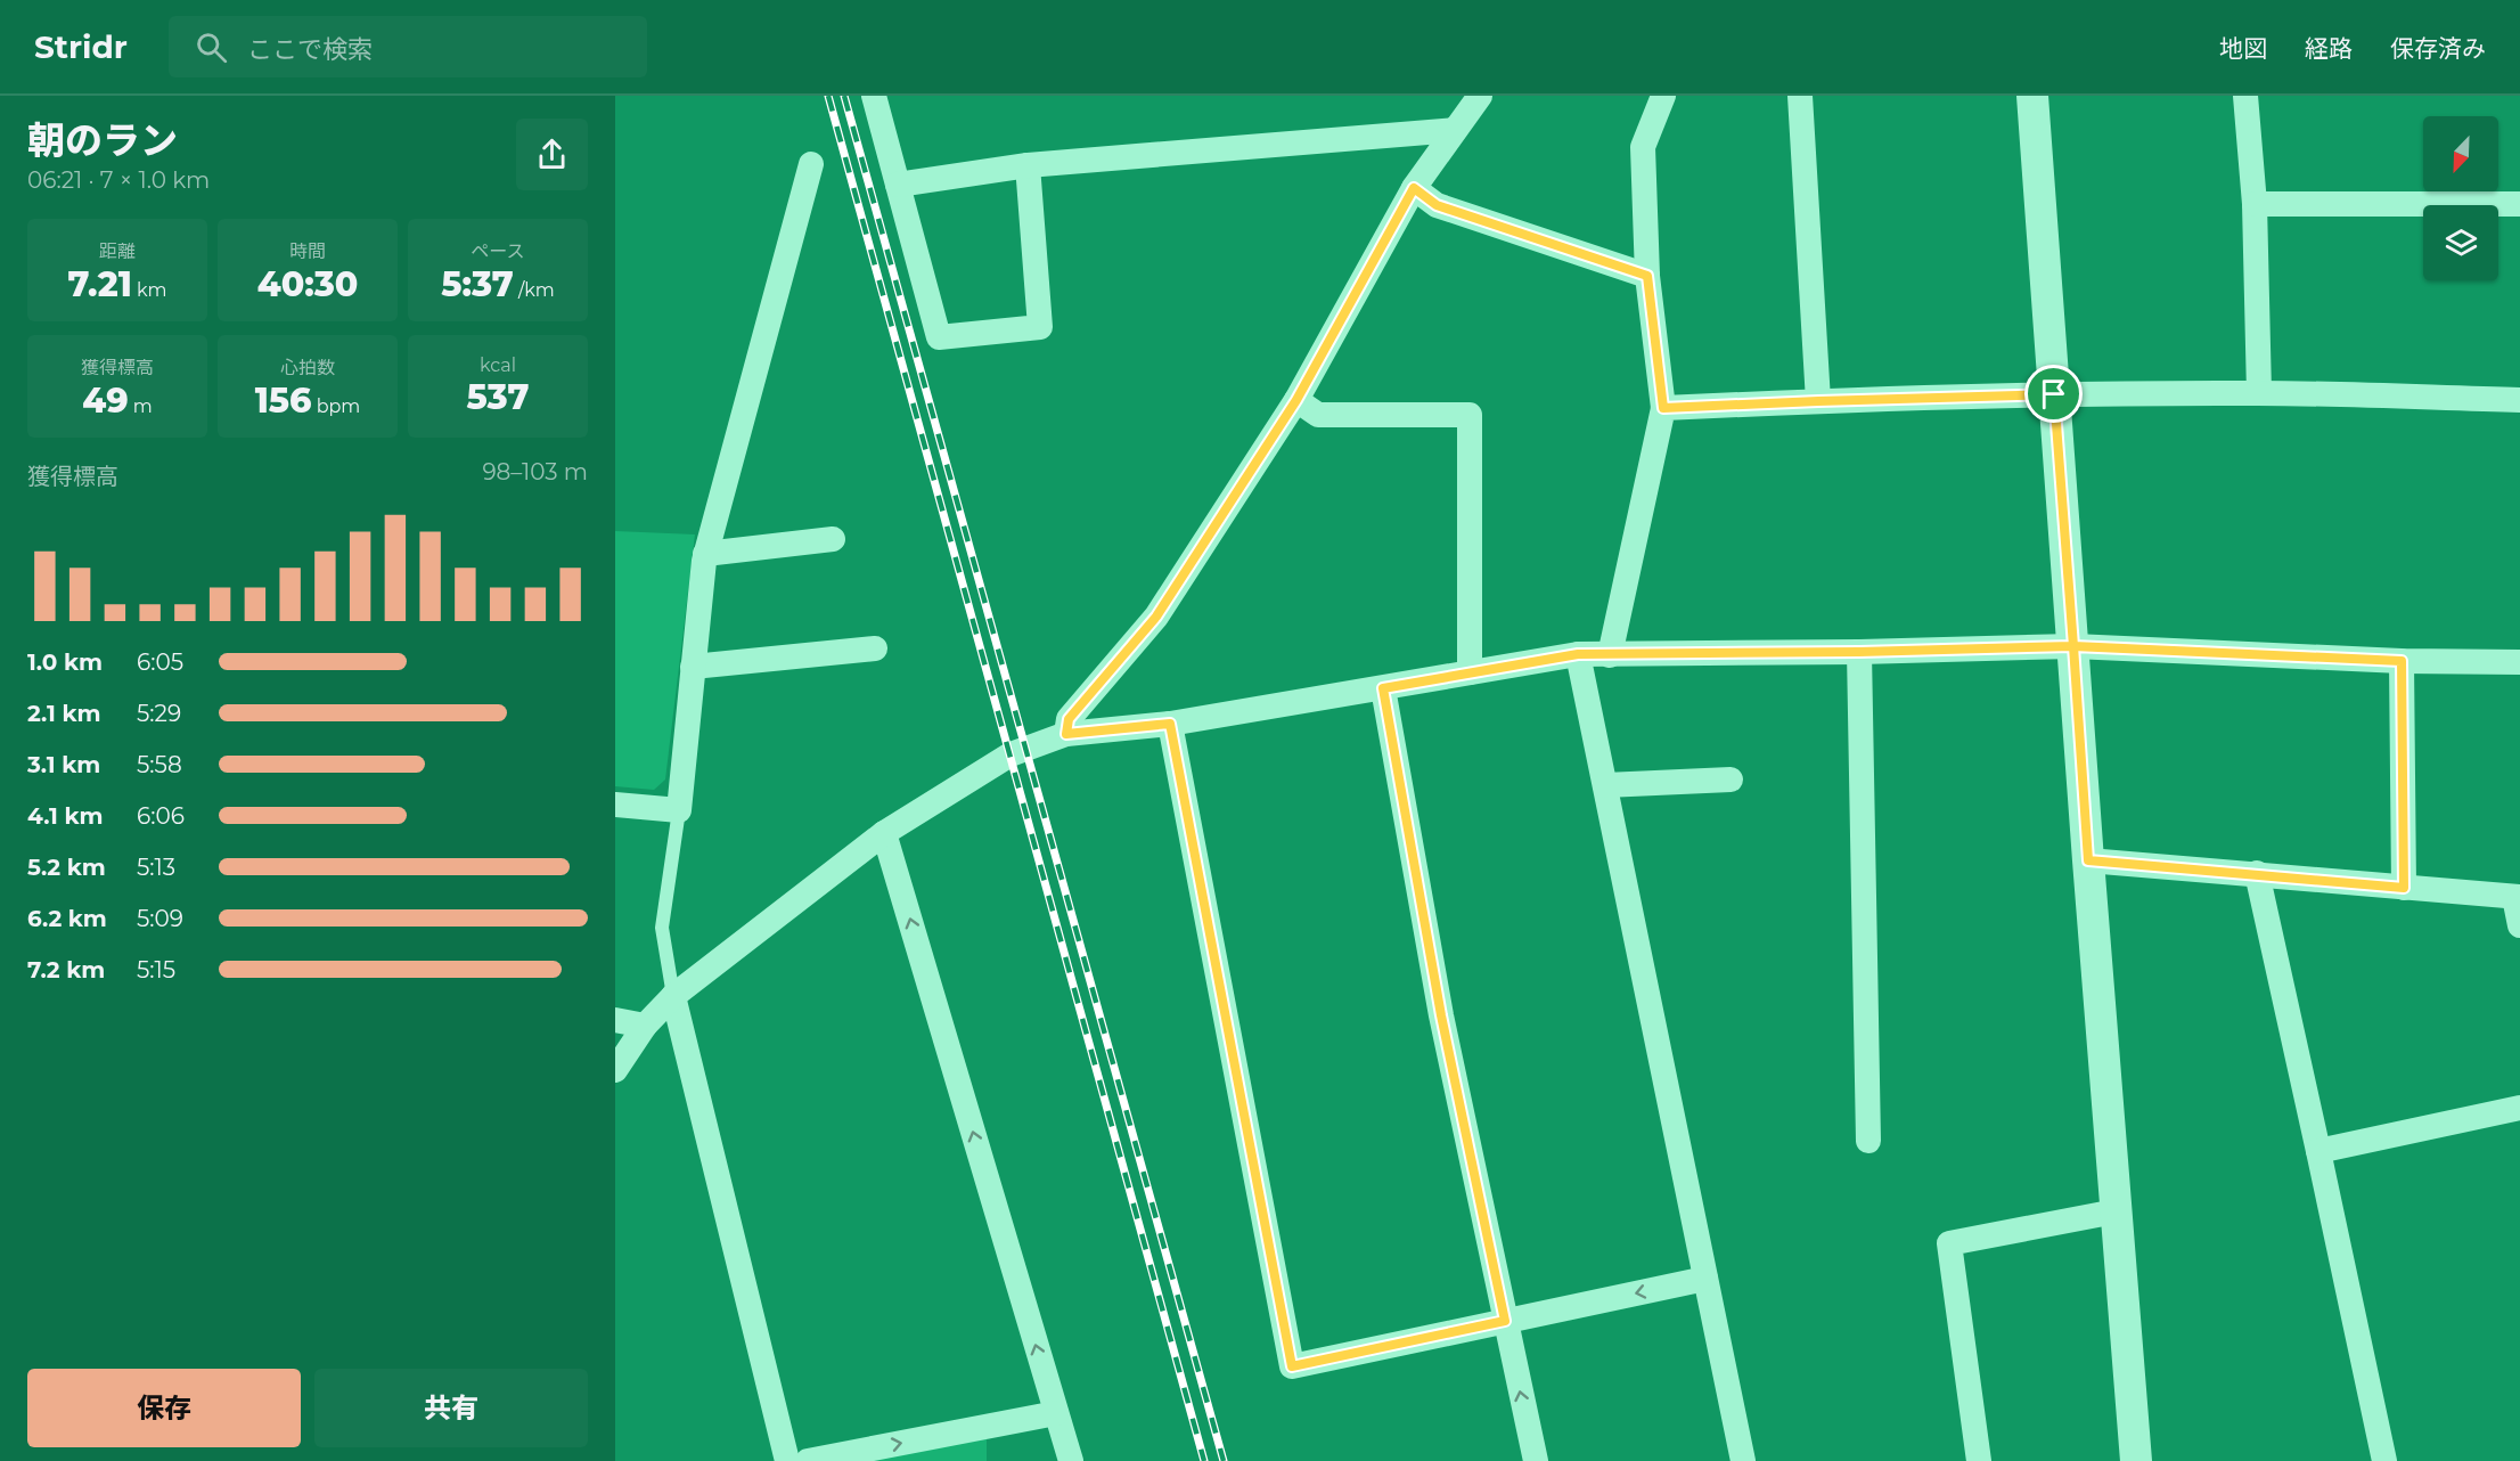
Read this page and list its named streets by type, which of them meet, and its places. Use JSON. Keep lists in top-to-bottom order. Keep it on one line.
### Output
{"north":"bottom left","page":{"header":"Stridr","search":"ここで検索","nav":["地図","経路","保存済み"],"heading":["朝のラン","06:21 · 7 × 1.0 km"],"stats":[["距離","7.21 km"],["時間","40:30"],["ペース","5:37 /km"],["獲得標高","49 m"],["心拍数","156 bpm"],["kcal","537"]],"chart":["獲得標高","98–103 m"],"list":[{"name":"1.0 km","note":"6:05"},{"name":"2.1 km","note":"5:29"},{"name":"3.1 km","note":"5:58"},{"name":"4.1 km","note":"6:06"},{"name":"5.2 km","note":"5:13"},{"name":"6.2 km","note":"5:09"},{"name":"7.2 km","note":"5:15"}],"buttons":["保存","共有"]}}
